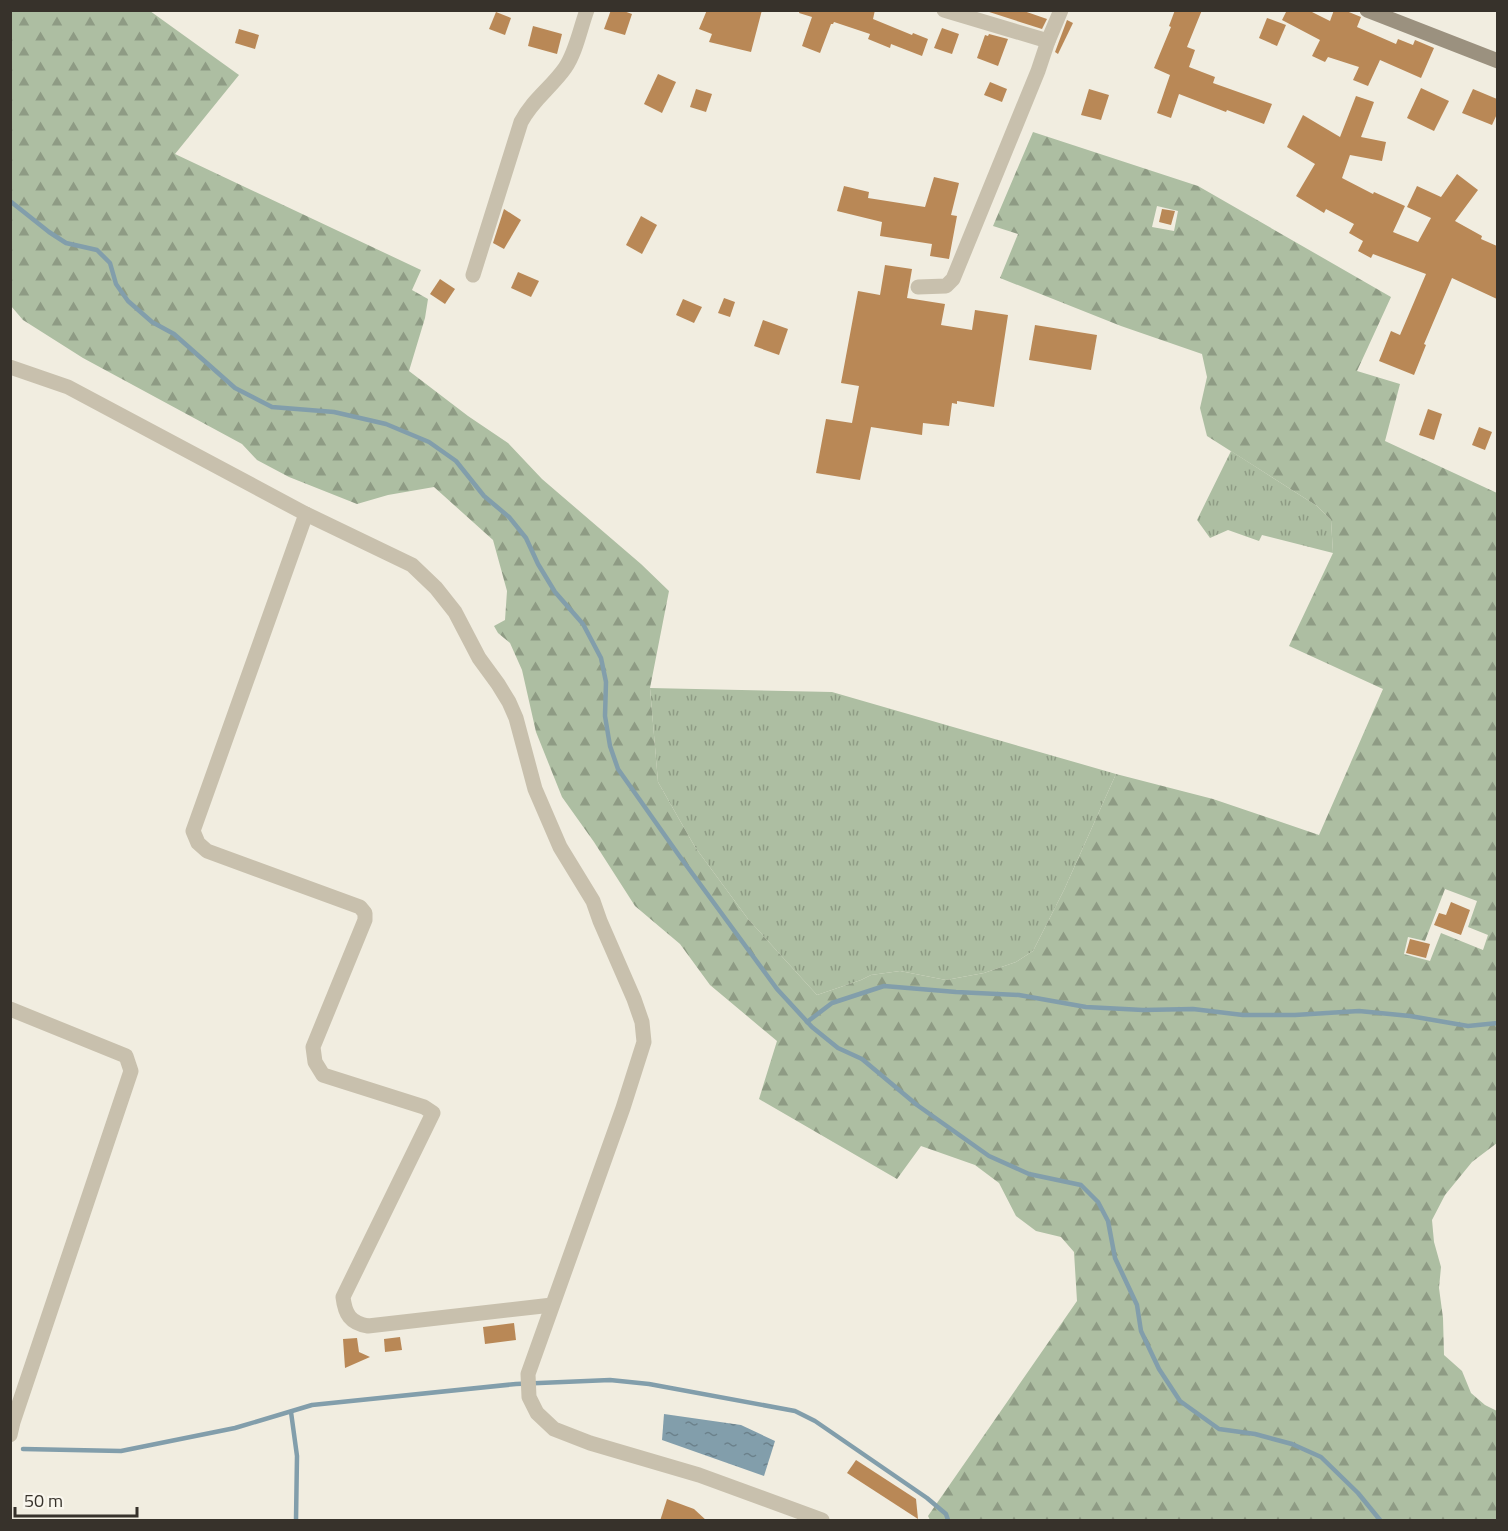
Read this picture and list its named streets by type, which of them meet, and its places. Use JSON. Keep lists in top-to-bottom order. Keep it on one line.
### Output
{"scale_bar":"50 m"}
